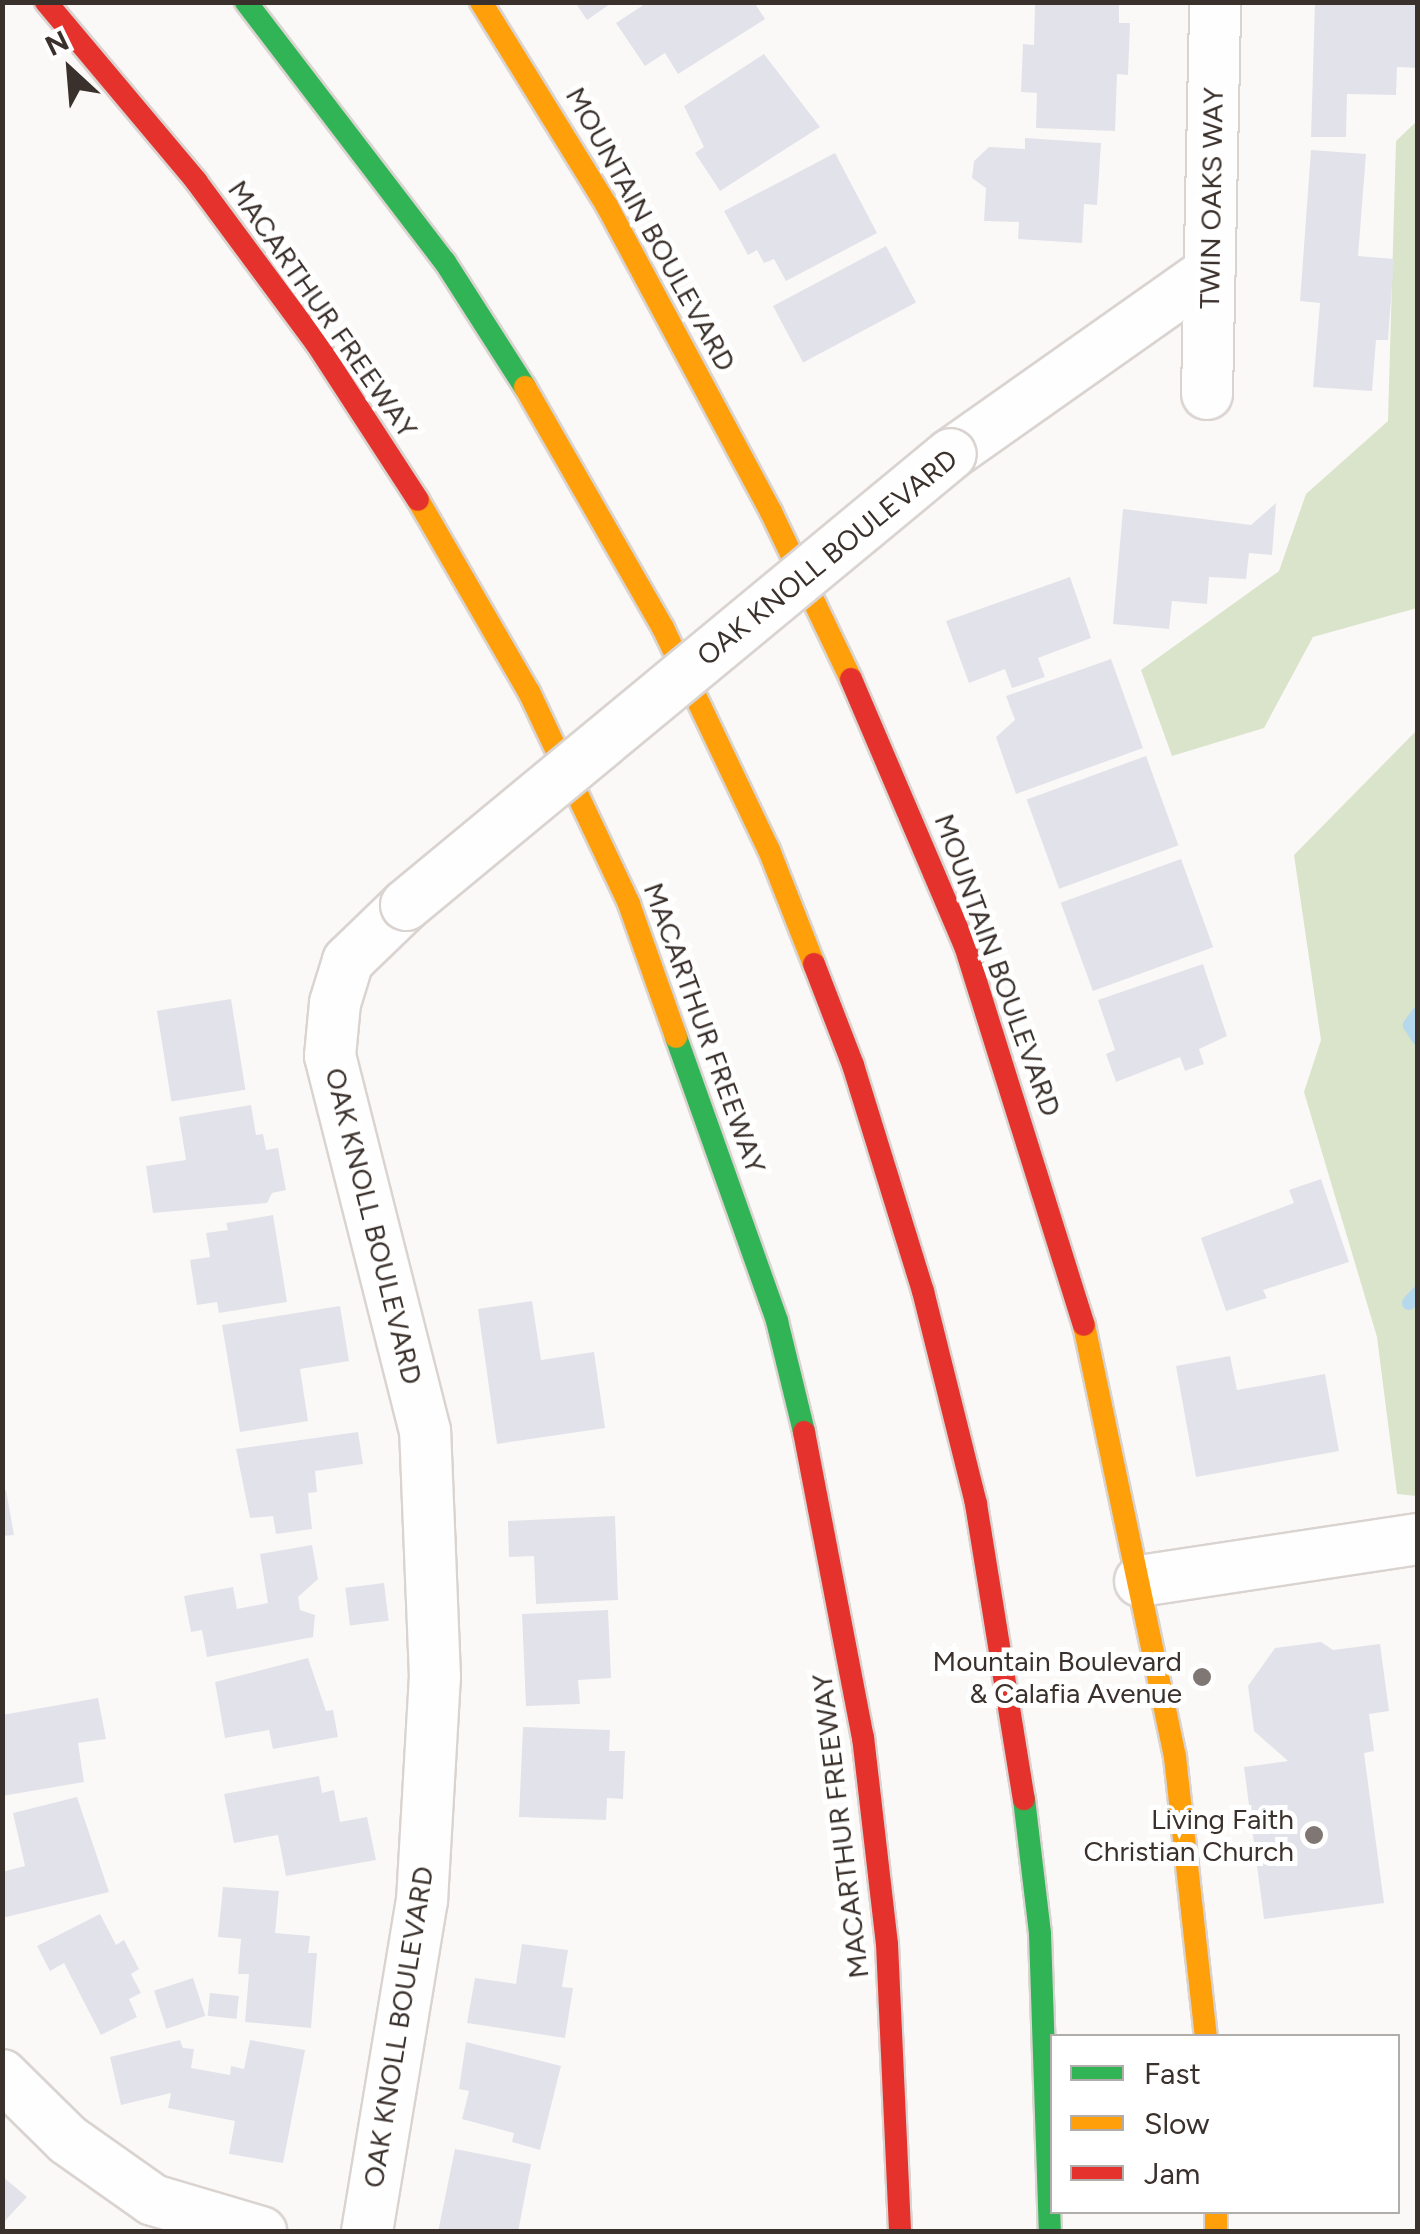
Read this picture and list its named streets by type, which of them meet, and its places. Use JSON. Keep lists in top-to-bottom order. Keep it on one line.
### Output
{"streets":{"main road":["MOUNTAIN BOULEVARD","MACARTHUR FREEWAY"],"street":["TWIN OAKS WAY","OAK KNOLL BOULEVARD"]},"crossings":[["TWIN OAKS WAY","OAK KNOLL BOULEVARD"]],"places":["Mountain Boulevard & Calafia Avenue","Living Faith Christian Church"],"legend":["Fast","Slow","Jam"],"north":"top left"}
